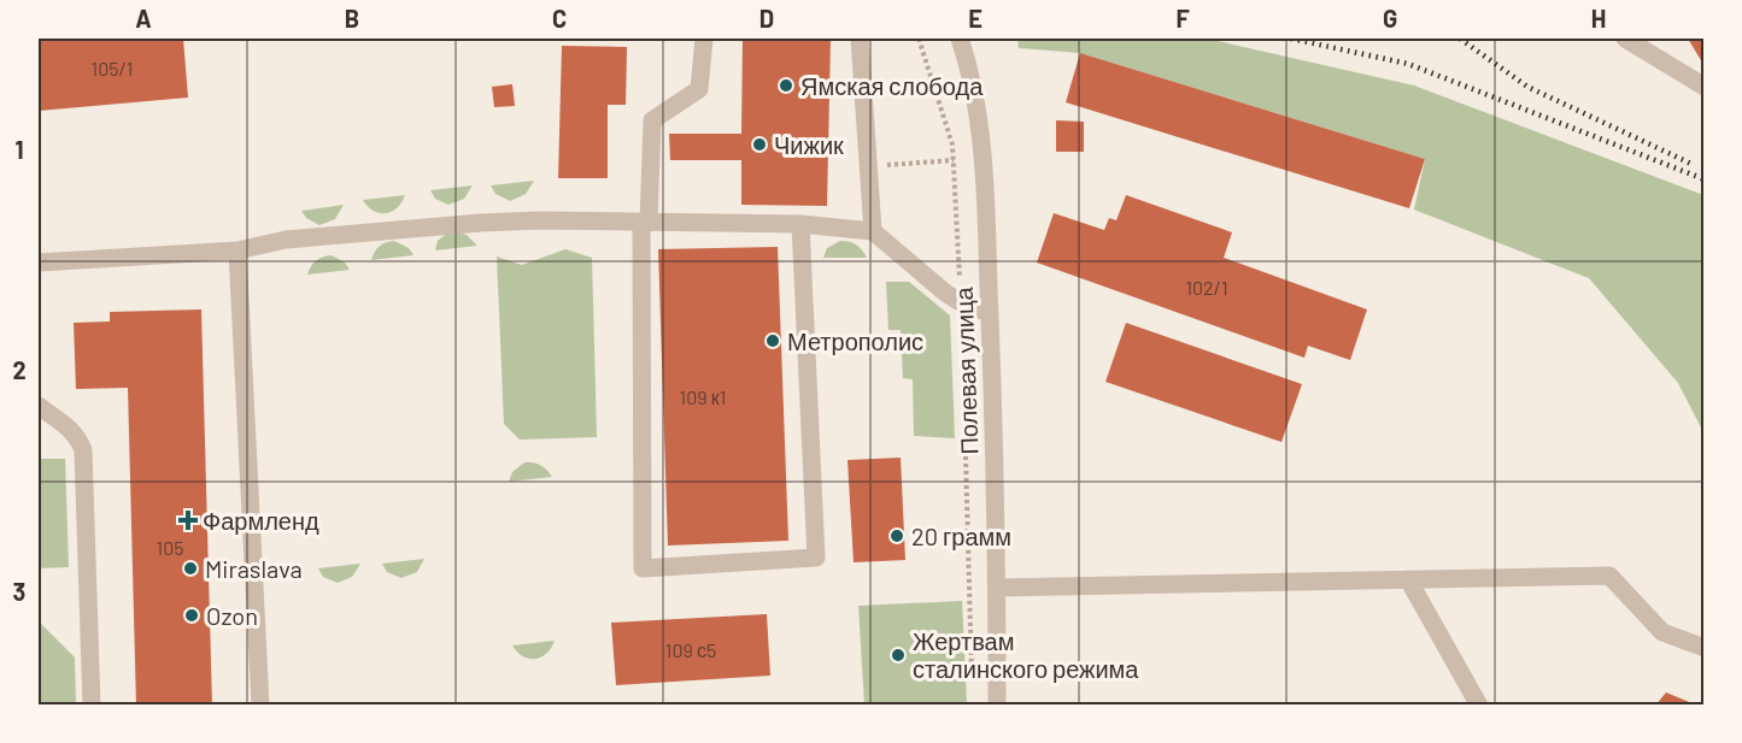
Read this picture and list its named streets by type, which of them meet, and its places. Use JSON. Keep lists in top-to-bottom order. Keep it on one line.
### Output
{"streets":{"street":["Полевая улица"]},"places":{"other":["Ямская слобода","Чижик","Метрополис","20 грамм","Miraslava","Ozon","Жертвам сталинского режима"],"health":["Фармленд"]},"house_numbers":["105/1","102/1","109 к1","105","109 с5"],"grid":{"columns":["A","B","C","D","E","F","G","H"],"rows":["1","2","3"]}}
